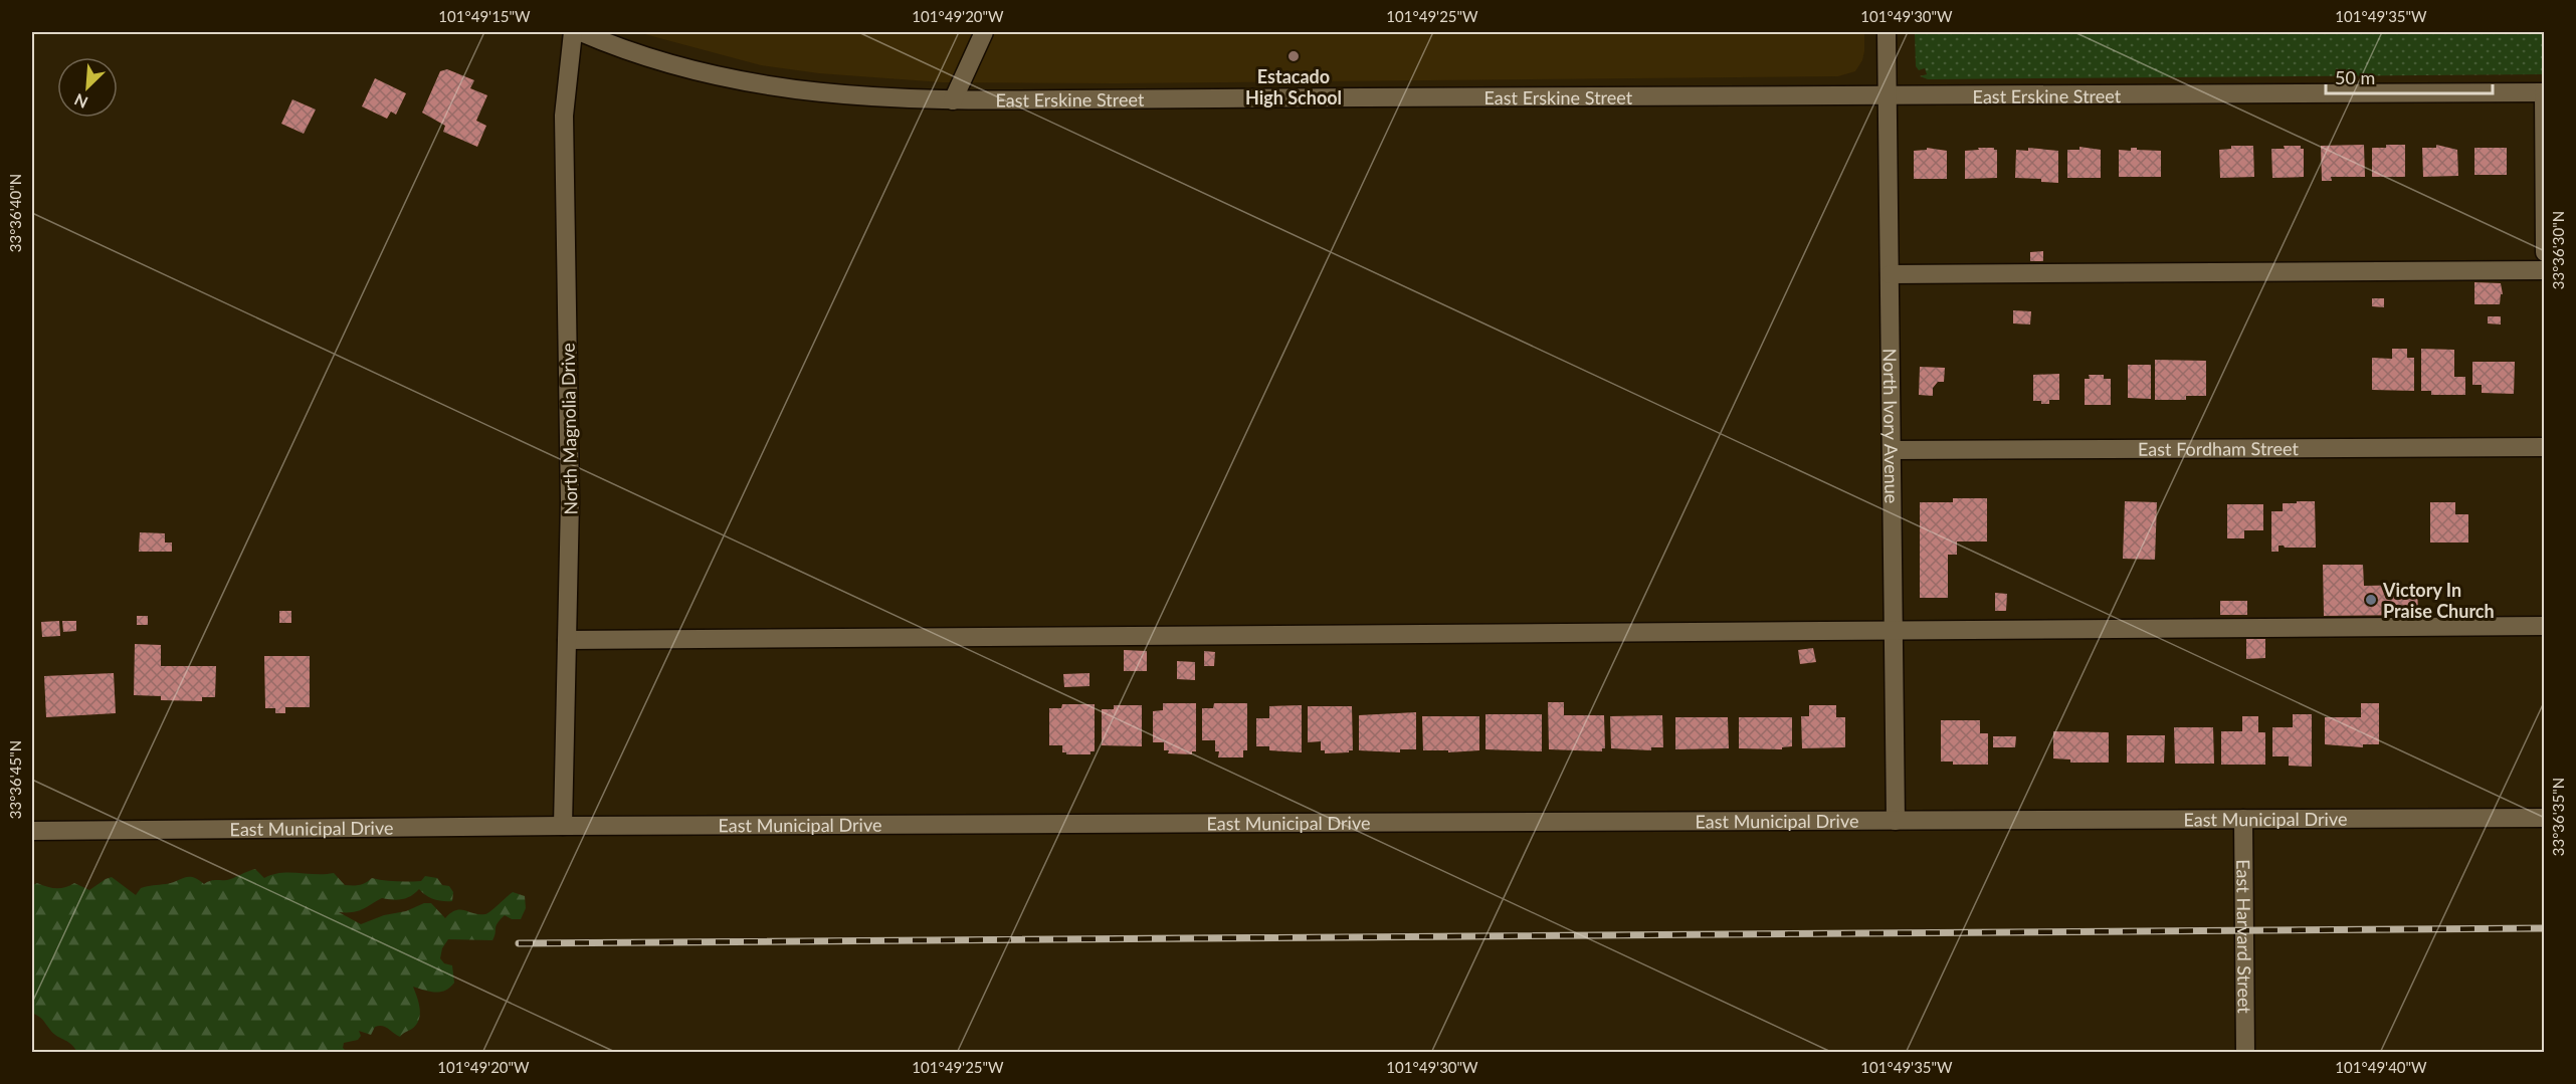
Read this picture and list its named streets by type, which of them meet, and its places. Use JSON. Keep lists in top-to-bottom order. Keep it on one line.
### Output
{"streets":{"street":["East Erskine Street","North Ivory Avenue","North Magnolia Drive","East Fordham Street","East Municipal Drive","East Harvard Street"]},"crossings":[["East Erskine Street","North Ivory Avenue"],["North Ivory Avenue","East Fordham Street"],["North Ivory Avenue","East Municipal Drive"],["North Magnolia Drive","East Municipal Drive"],["East Municipal Drive","East Harvard Street"]],"places":["Estacado High School","Victory In Praise Church"],"scale_bar":"50 m","north":"bottom left","coordinates":["101°49'15\"W","101°49'20\"W","101°49'25\"W","101°49'30\"W","101°49'35\"W","33°36'40\"N","33°36'30\"N","33°36'45\"N","33°36'35\"N","101°49'40\"W"]}
